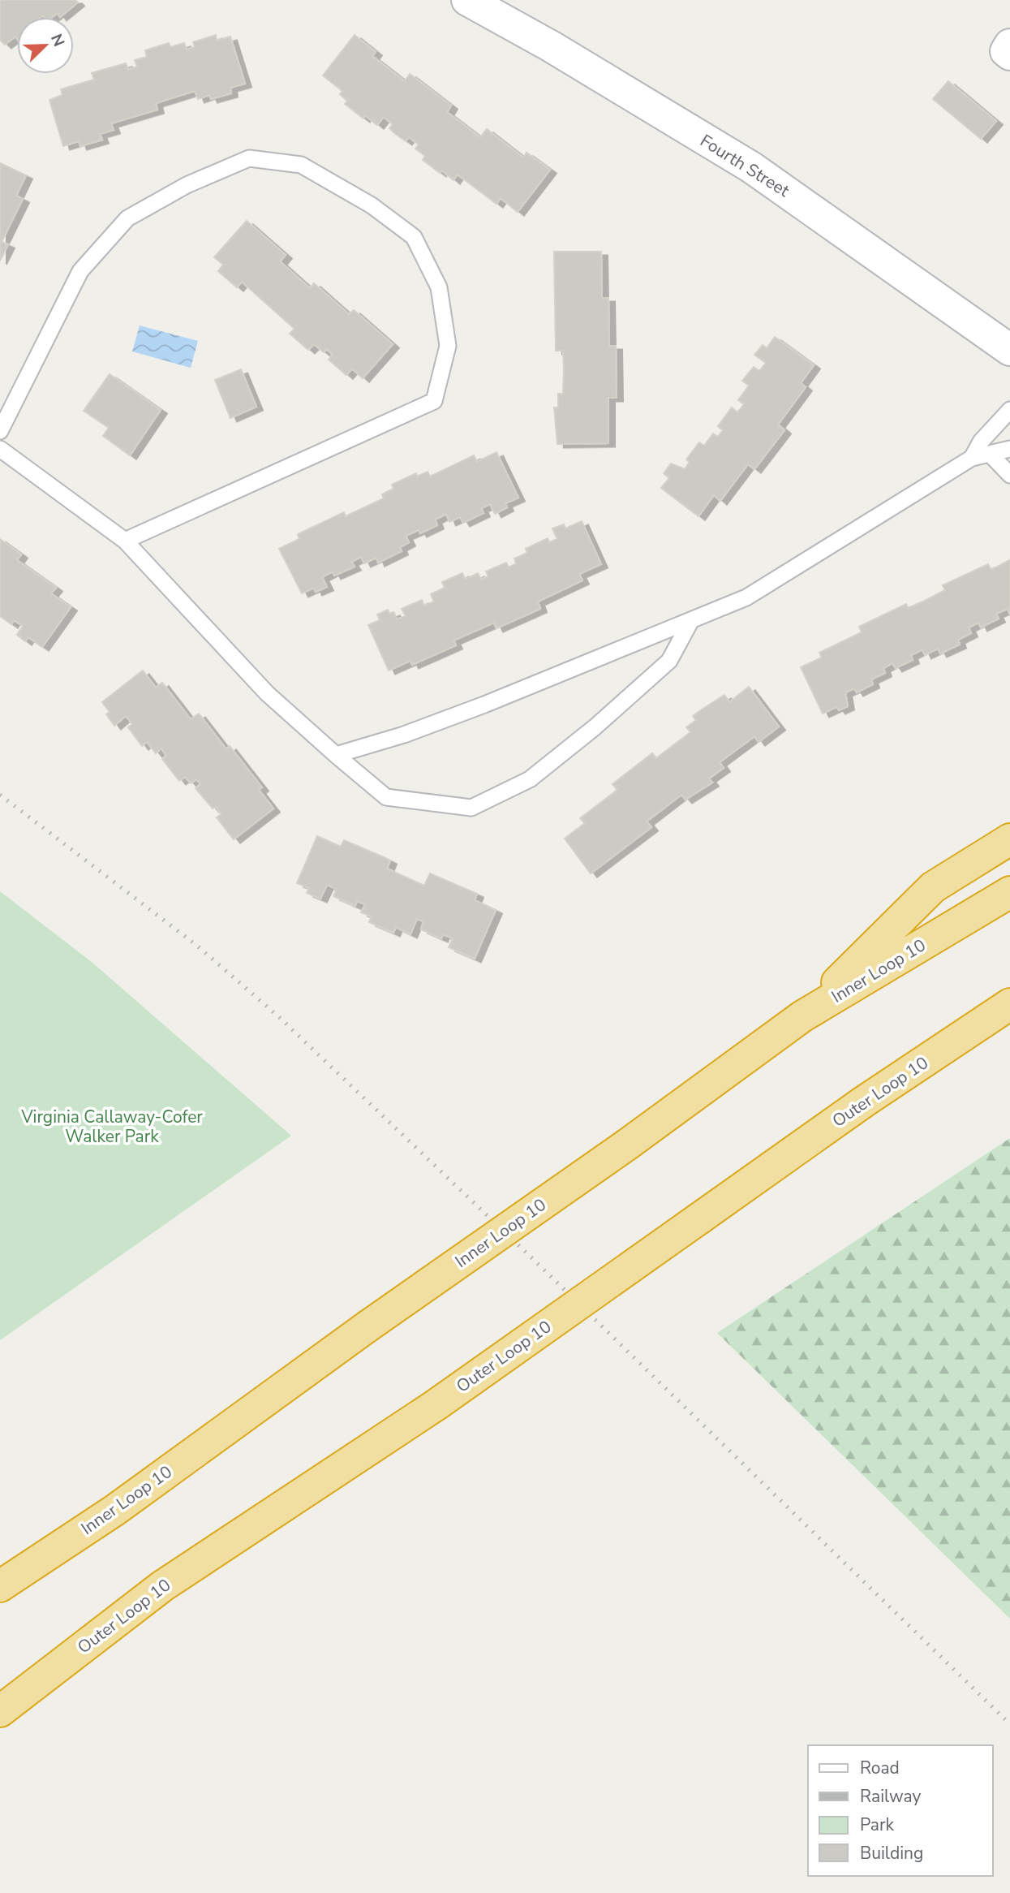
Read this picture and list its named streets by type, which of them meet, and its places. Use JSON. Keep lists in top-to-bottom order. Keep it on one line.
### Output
{"streets":{"highway":["Inner Loop 10","Outer Loop 10"],"street":["Fourth Street"]},"parks":["Virginia Callaway-Cofer Walker Park"],"legend":["Road","Railway","Park","Building"],"north":"top right"}
